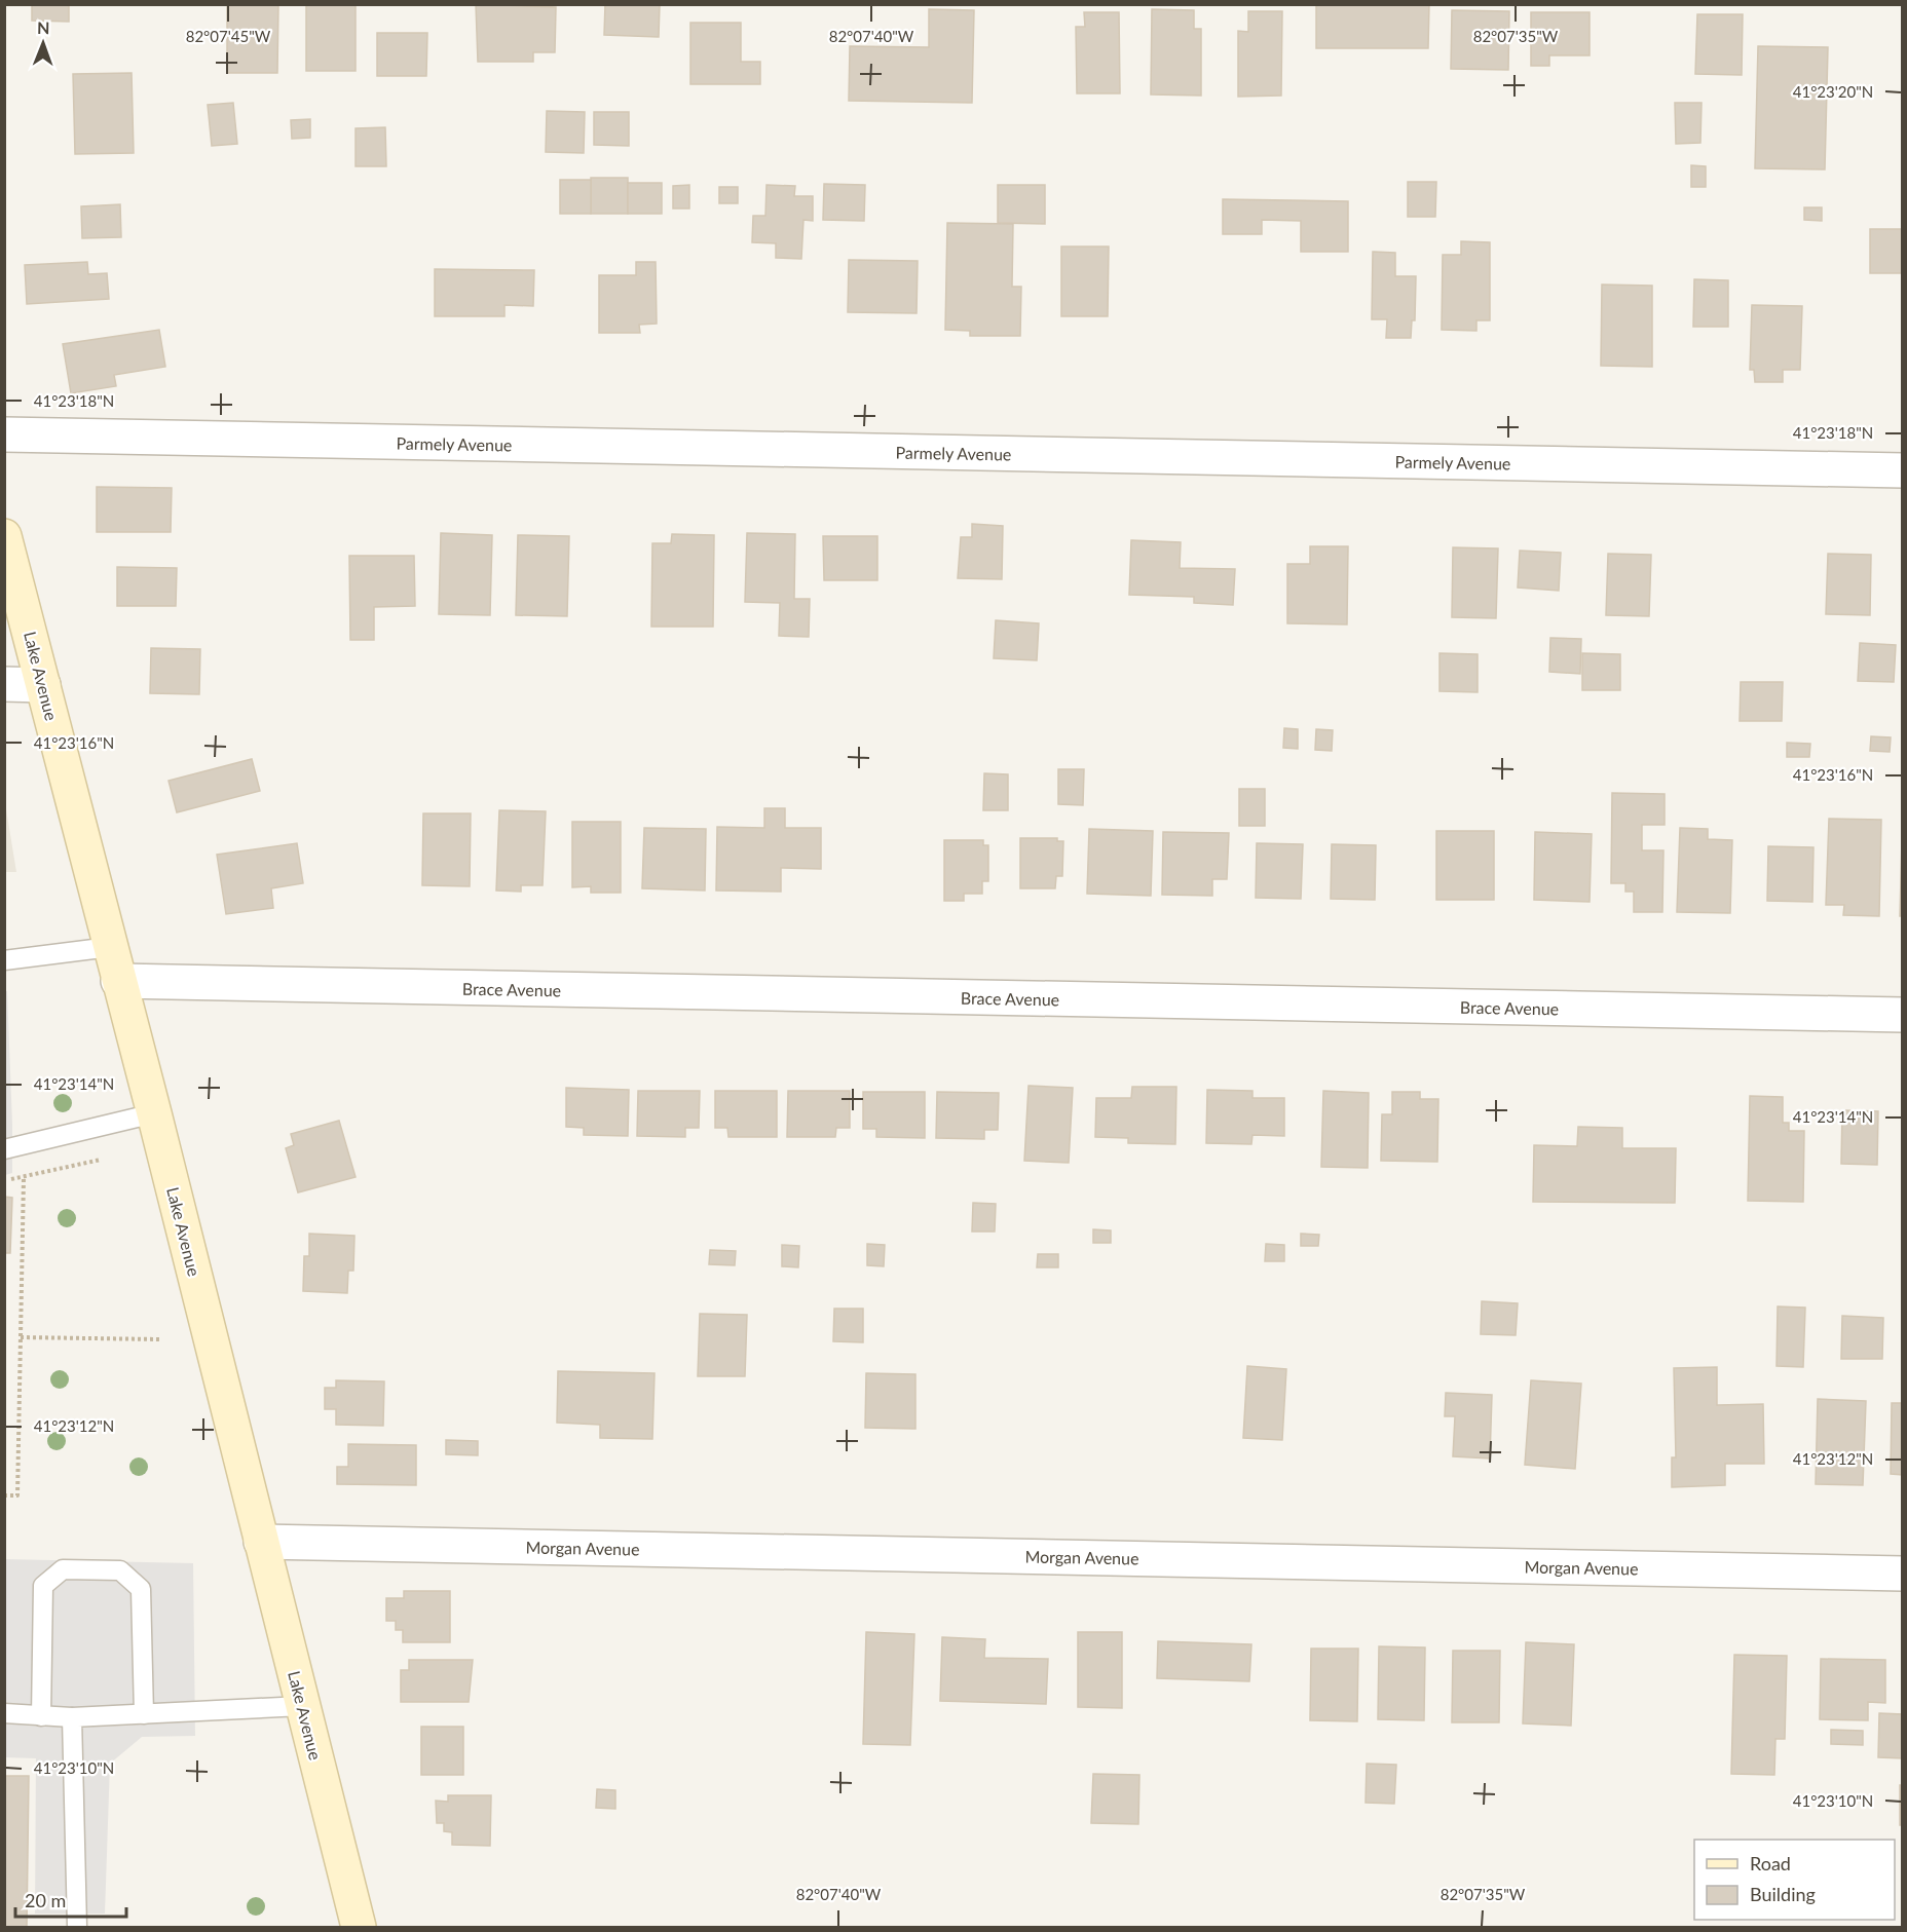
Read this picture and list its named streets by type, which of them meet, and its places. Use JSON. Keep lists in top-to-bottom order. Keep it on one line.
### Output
{"streets":{"street":["Parmely Avenue","Lake Avenue","Brace Avenue","Morgan Avenue"]},"crossings":[["Lake Avenue","Brace Avenue"],["Lake Avenue","Morgan Avenue"]],"legend":["Road","Building"],"scale_bar":"20 m","north":"top","coordinates":["82°07'45\"W","82°07'40\"W","82°07'35\"W","41°23'20\"N","41°23'18\"N","41°23'16\"N","41°23'14\"N","41°23'12\"N","41°23'10\"N"]}
